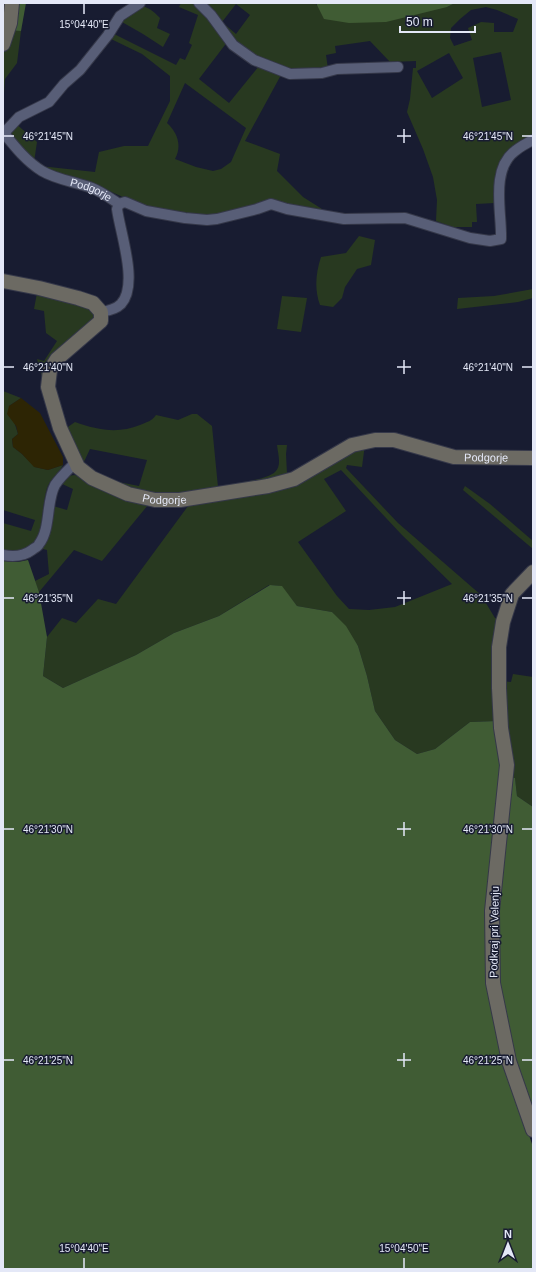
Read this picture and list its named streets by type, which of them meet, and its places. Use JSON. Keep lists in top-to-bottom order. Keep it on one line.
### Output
{"streets":{"street":["Podgorje","Podkraj pri Velenju"]},"scale_bar":"50 m","north":"top","coordinates":["15°04'40\"E","46°21'45\"N","46°21'40\"N","46°21'35\"N","46°21'30\"N","46°21'25\"N","15°04'50\"E"]}
